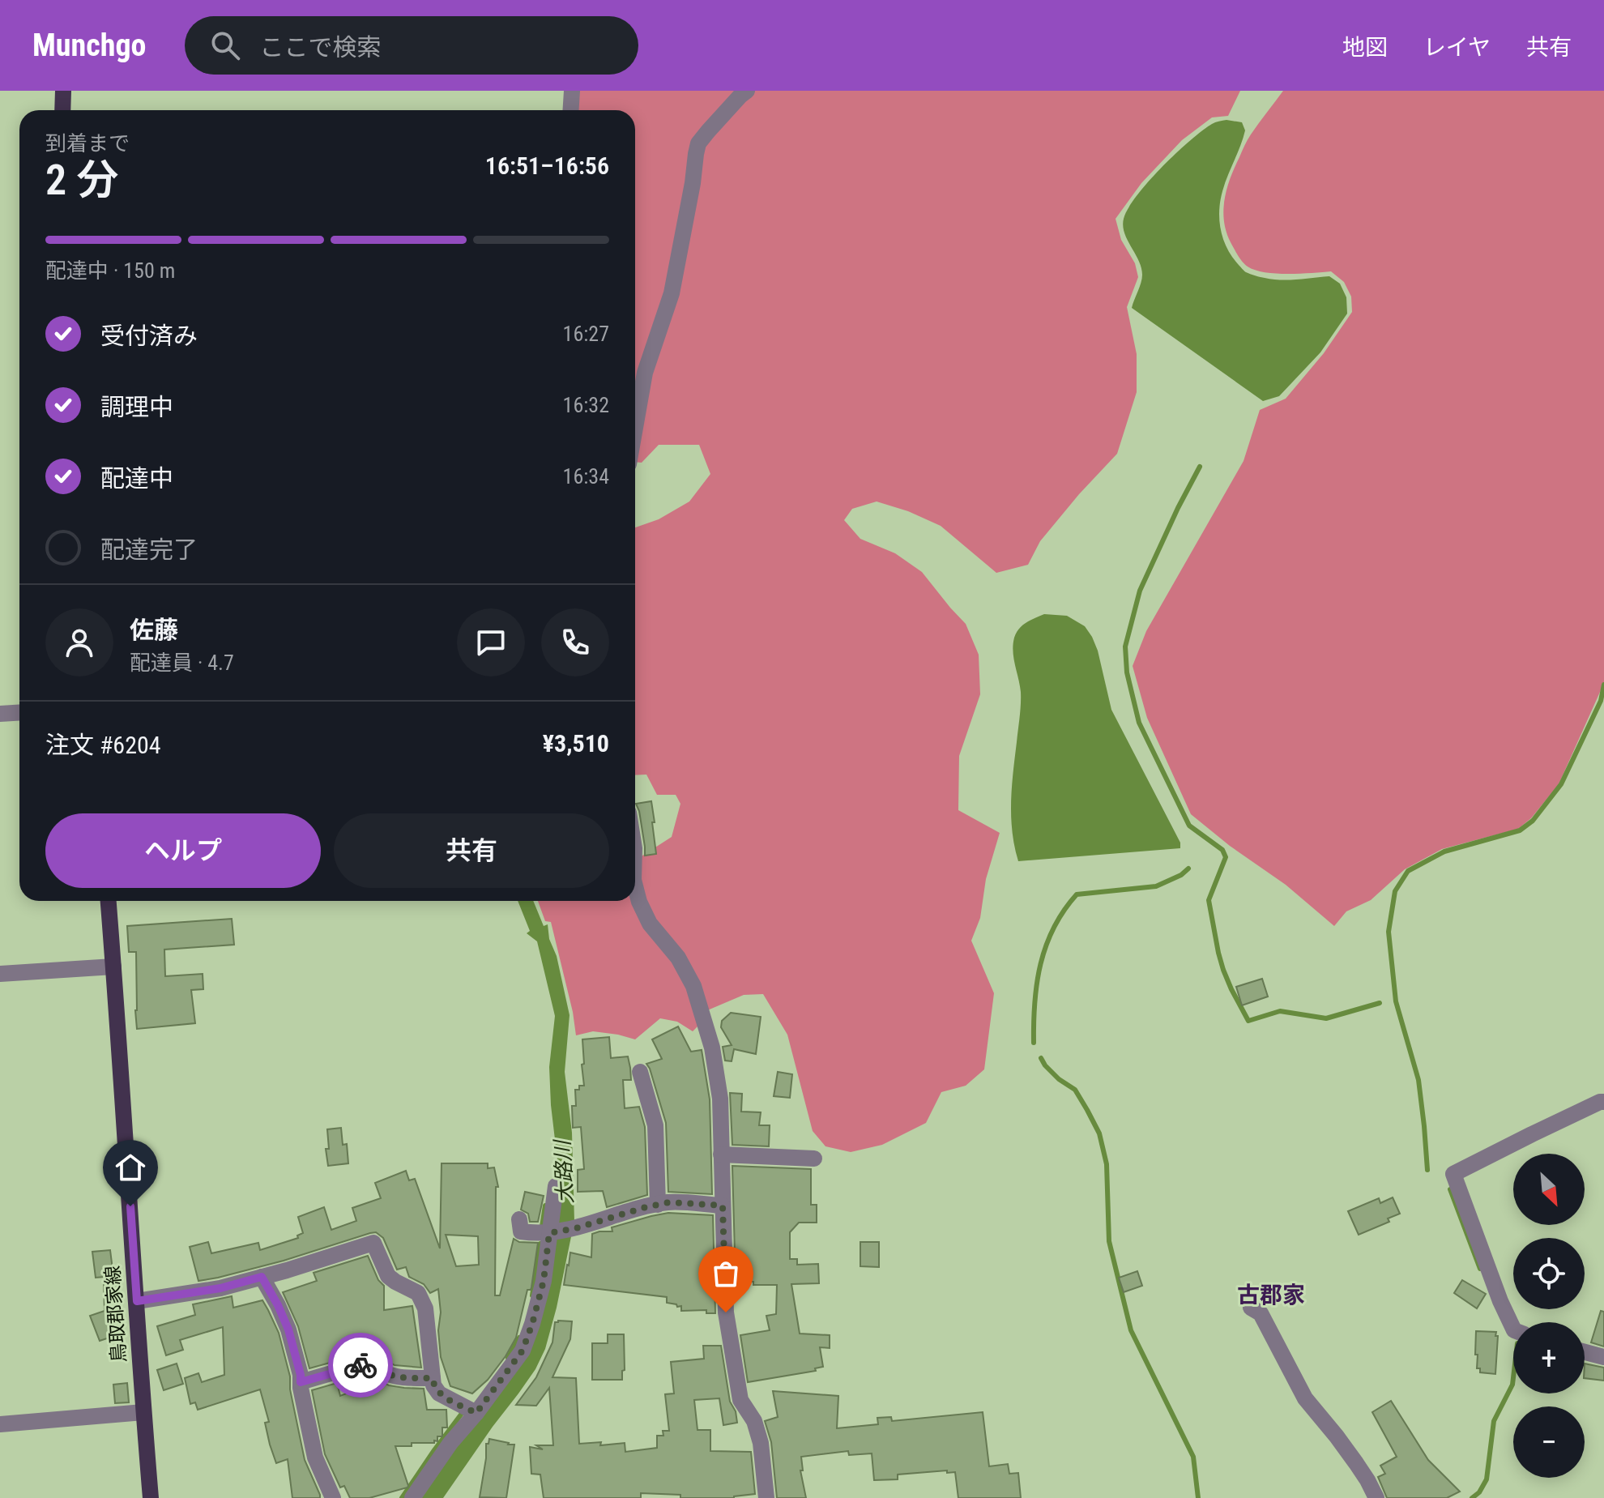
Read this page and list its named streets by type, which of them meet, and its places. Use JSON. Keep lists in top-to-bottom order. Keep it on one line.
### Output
{"streets":{"main road":["鳥取郡家線"]},"districts":["古郡家"],"water":["大路川"],"north":"bottom right","page":{"header":"Munchgo","search":"ここで検索","nav":["地図","レイヤ","共有"],"heading":["2 分","到着まで","16:51–16:56"],"panel":["佐藤","配達員 · 4.7","注文 #6204","¥3,510"],"bar":"配達中 · 150 m","list":[["受付済み","16:27"],["調理中","16:32"],["配達中","16:34"],"配達完了"],"buttons":["ヘルプ","共有"],"map_buttons":["+","−"]}}
